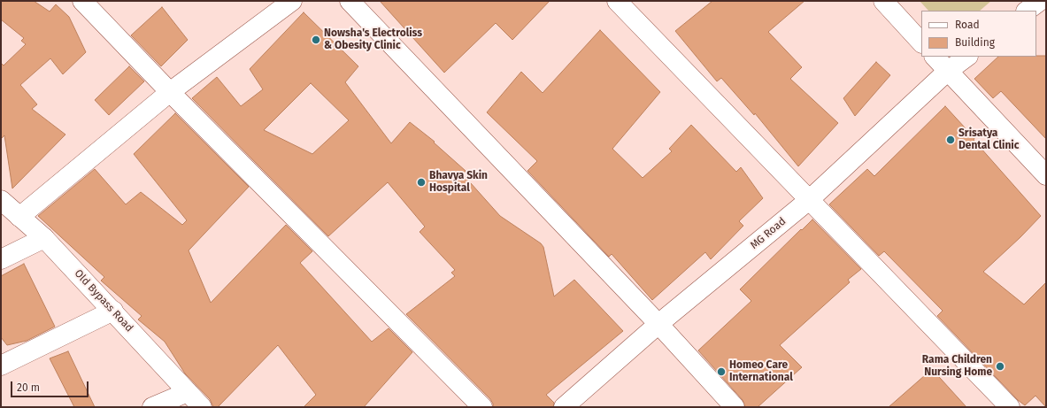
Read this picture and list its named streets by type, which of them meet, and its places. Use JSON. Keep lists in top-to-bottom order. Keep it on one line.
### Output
{"streets":{"street":["MG Road","Old Bypass Road"]},"places":["Nowsha's Electroliss & Obesity Clinic","Srisatya Dental Clinic","Bhavya Skin Hospital","Rama Children Nursing Home","Homeo Care International"],"legend":["Road","Building"],"scale_bar":"20 m"}
